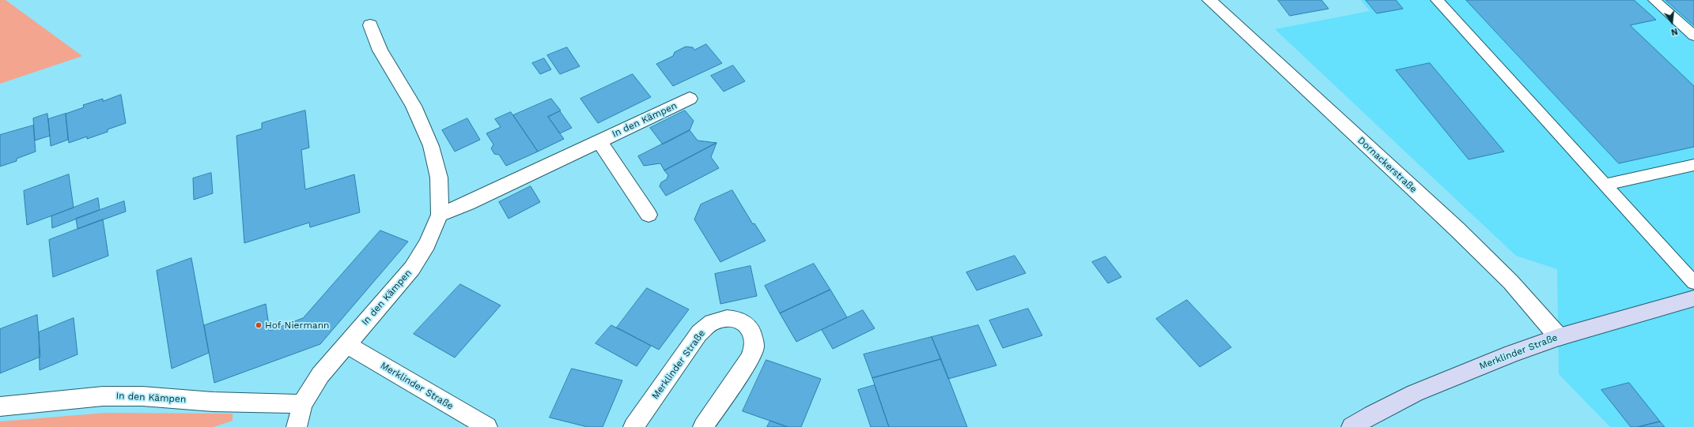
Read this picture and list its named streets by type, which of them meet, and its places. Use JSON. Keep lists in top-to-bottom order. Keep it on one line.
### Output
{"streets":{"street":["In den Kämpen","Dornackerstraße","Merklinder Straße"]},"crossings":[["In den Kämpen","Merklinder Straße"],["Dornackerstraße","Merklinder Straße"]],"places":["Hof Niermann"],"north":"bottom"}
